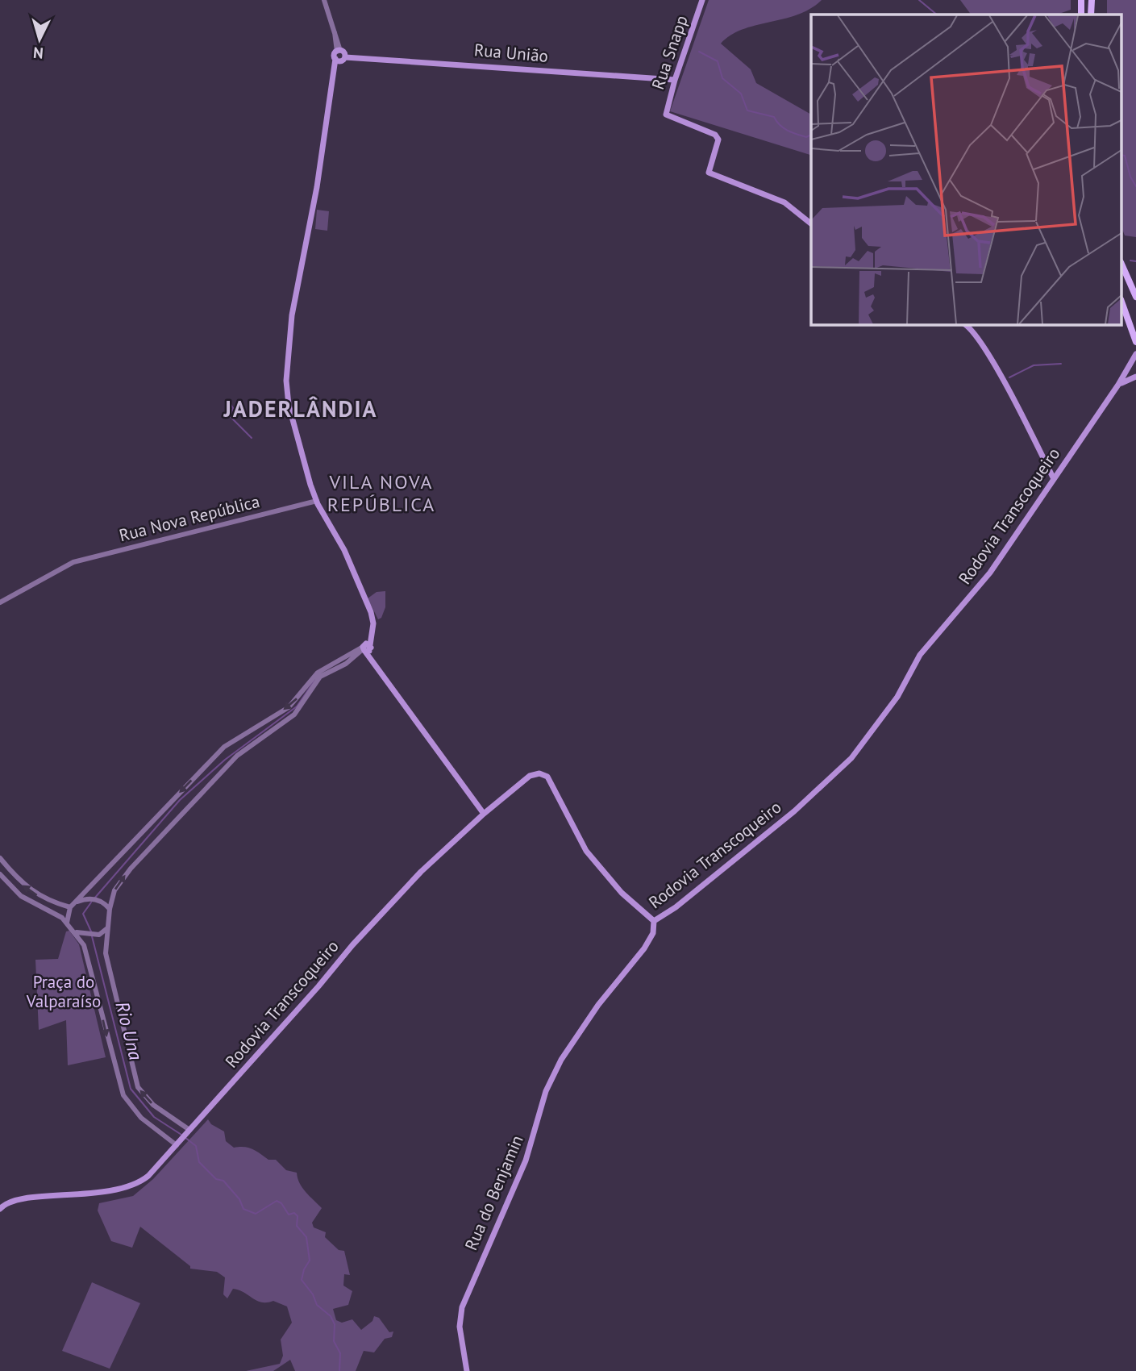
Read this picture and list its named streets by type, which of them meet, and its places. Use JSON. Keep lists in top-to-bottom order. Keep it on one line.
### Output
{"streets":{"main road":["Rua Snapp","Rua União","Rodovia Transcoqueiro","Rua do Benjamin"],"street":["Rua Nova República"]},"crossings":[["Rua Snapp","Rua União"],["Rodovia Transcoqueiro","Rua do Benjamin"]],"districts":["JADERLÂNDIA","VILA NOVA REPÚBLICA"],"water":["Rio Una"],"parks":["Praça do Valparaíso"],"north":"bottom"}
